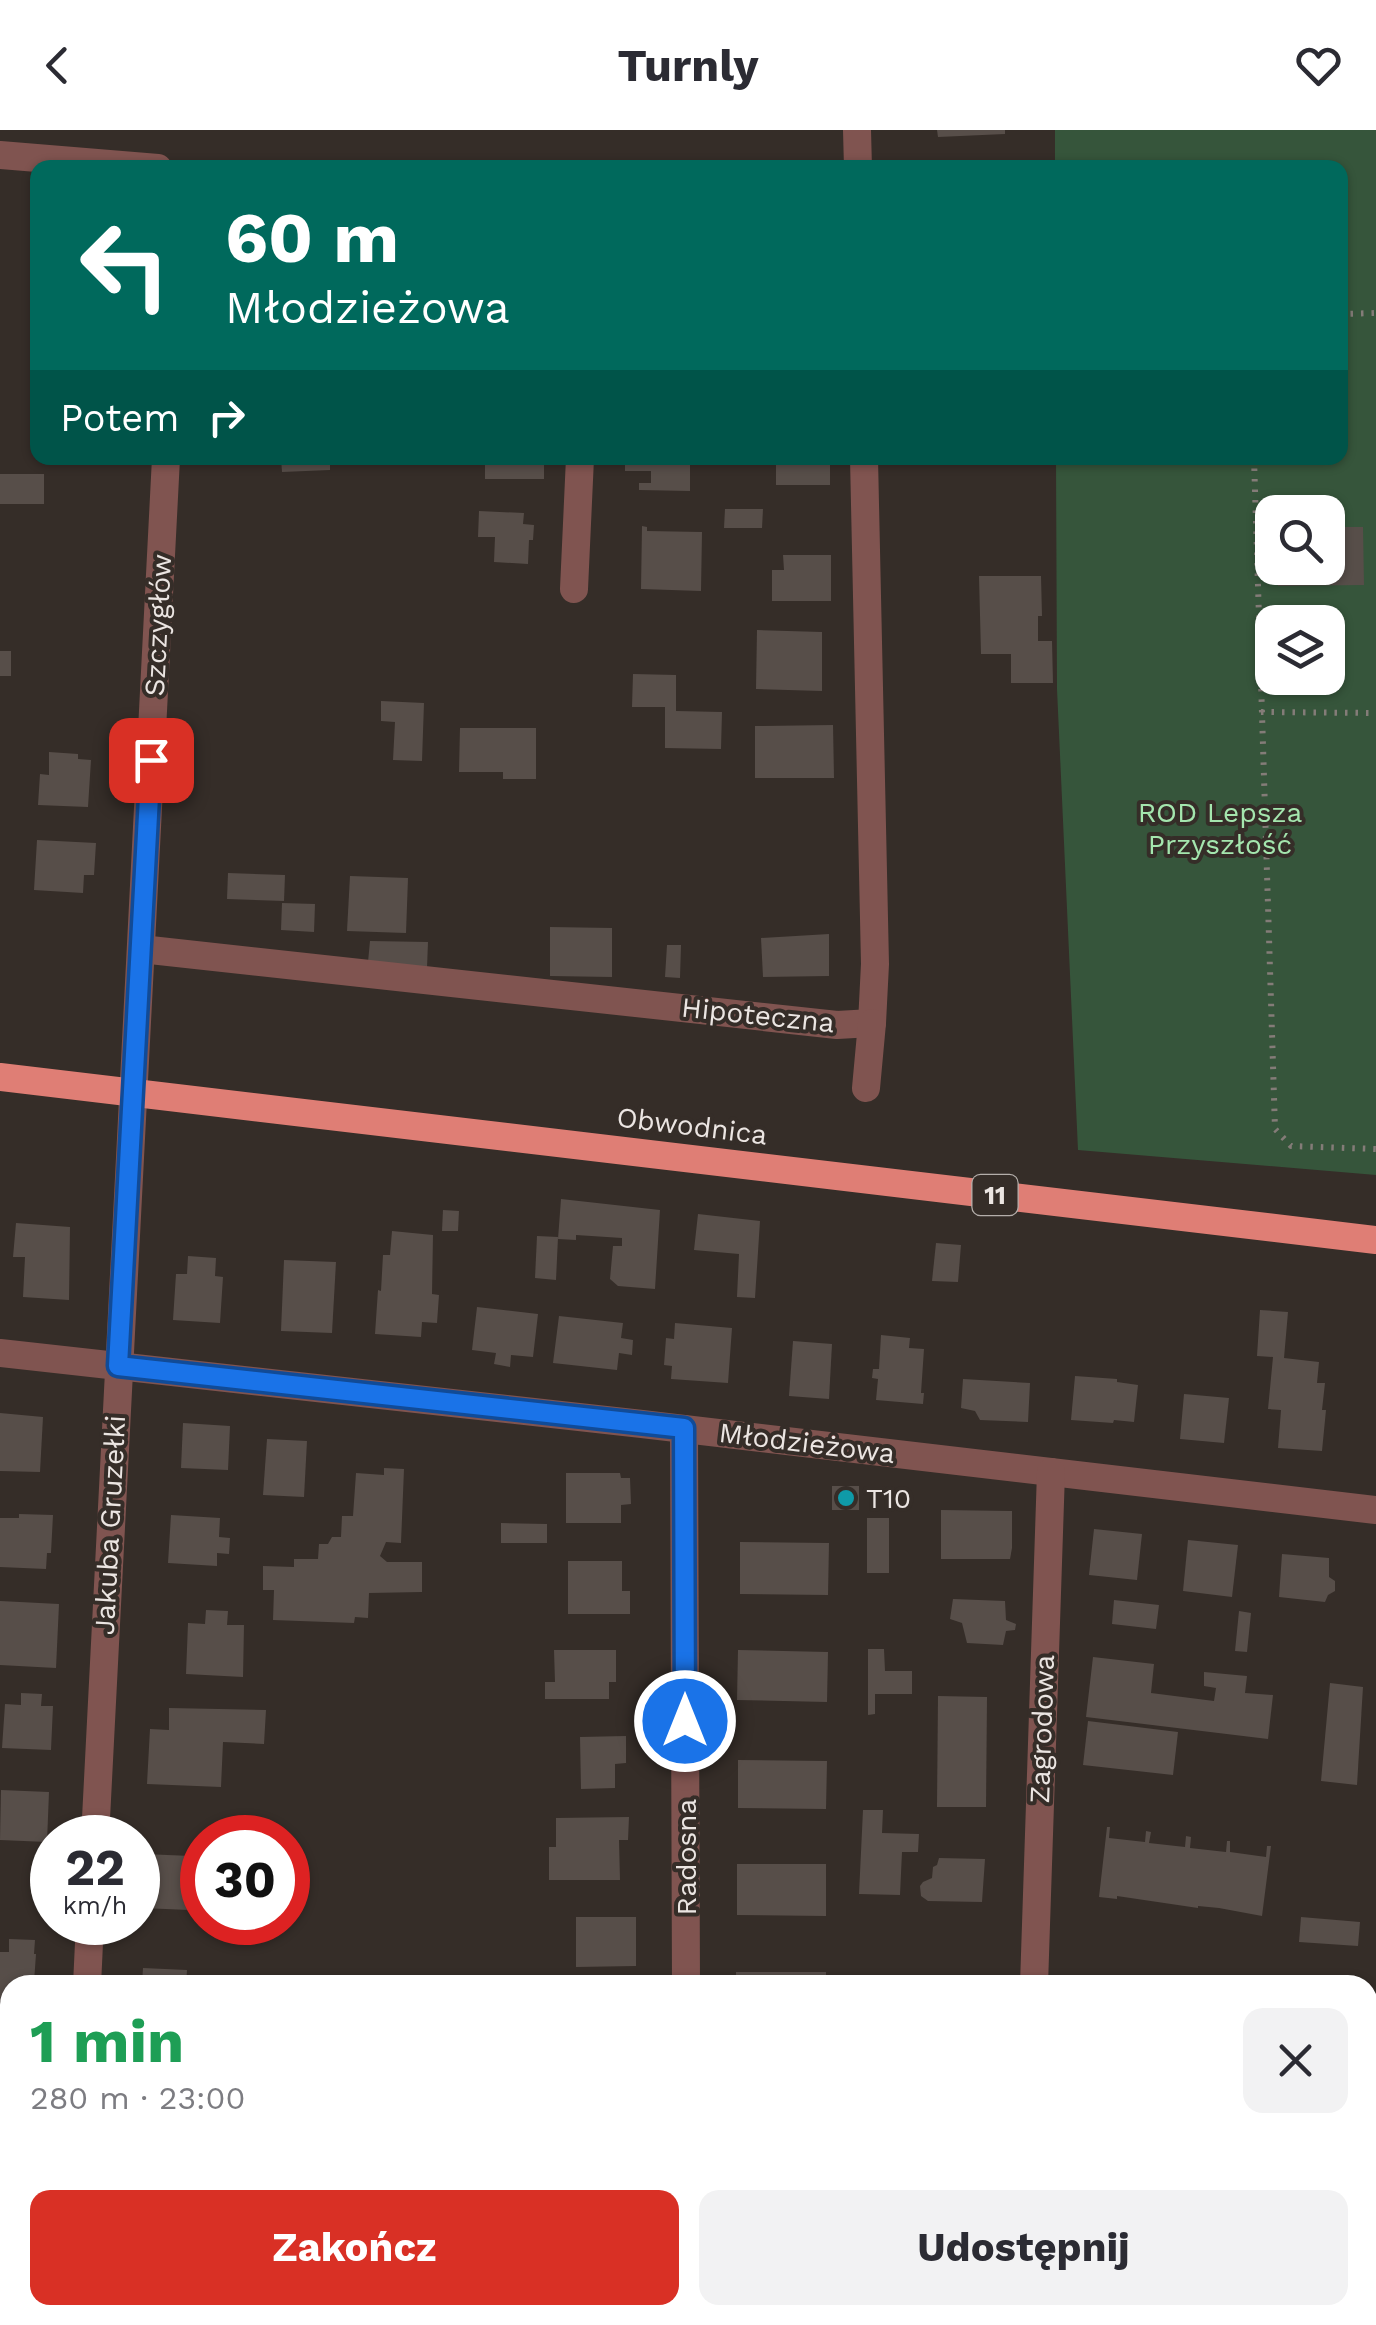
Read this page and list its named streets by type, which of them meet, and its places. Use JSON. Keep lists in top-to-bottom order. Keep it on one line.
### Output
{"streets":{"highway":["Obwodnica","11"],"street":["Szczygłów","Hipoteczna","Młodzieżowa","Jakuba Gruzełki","Zagrodowa","Radosna"]},"crossings":[["Szczygłów","Hipoteczna"],["Szczygłów","Obwodnica"],["Szczygłów","Jakuba Gruzełki"],["Obwodnica","Jakuba Gruzełki"],["Młodzieżowa","Jakuba Gruzełki"],["Młodzieżowa","Zagrodowa"],["Młodzieżowa","Radosna"]],"parks":["ROD Lepsza Przyszłość"],"places":["T10"],"page":{"header":"Turnly","turn":["60 m","Młodzieżowa"],"then":"Potem","speed":"22 km/h","limit":"30","heading":["1 min","280 m · 23:00"],"buttons":["Zakończ","Udostępnij"]}}
